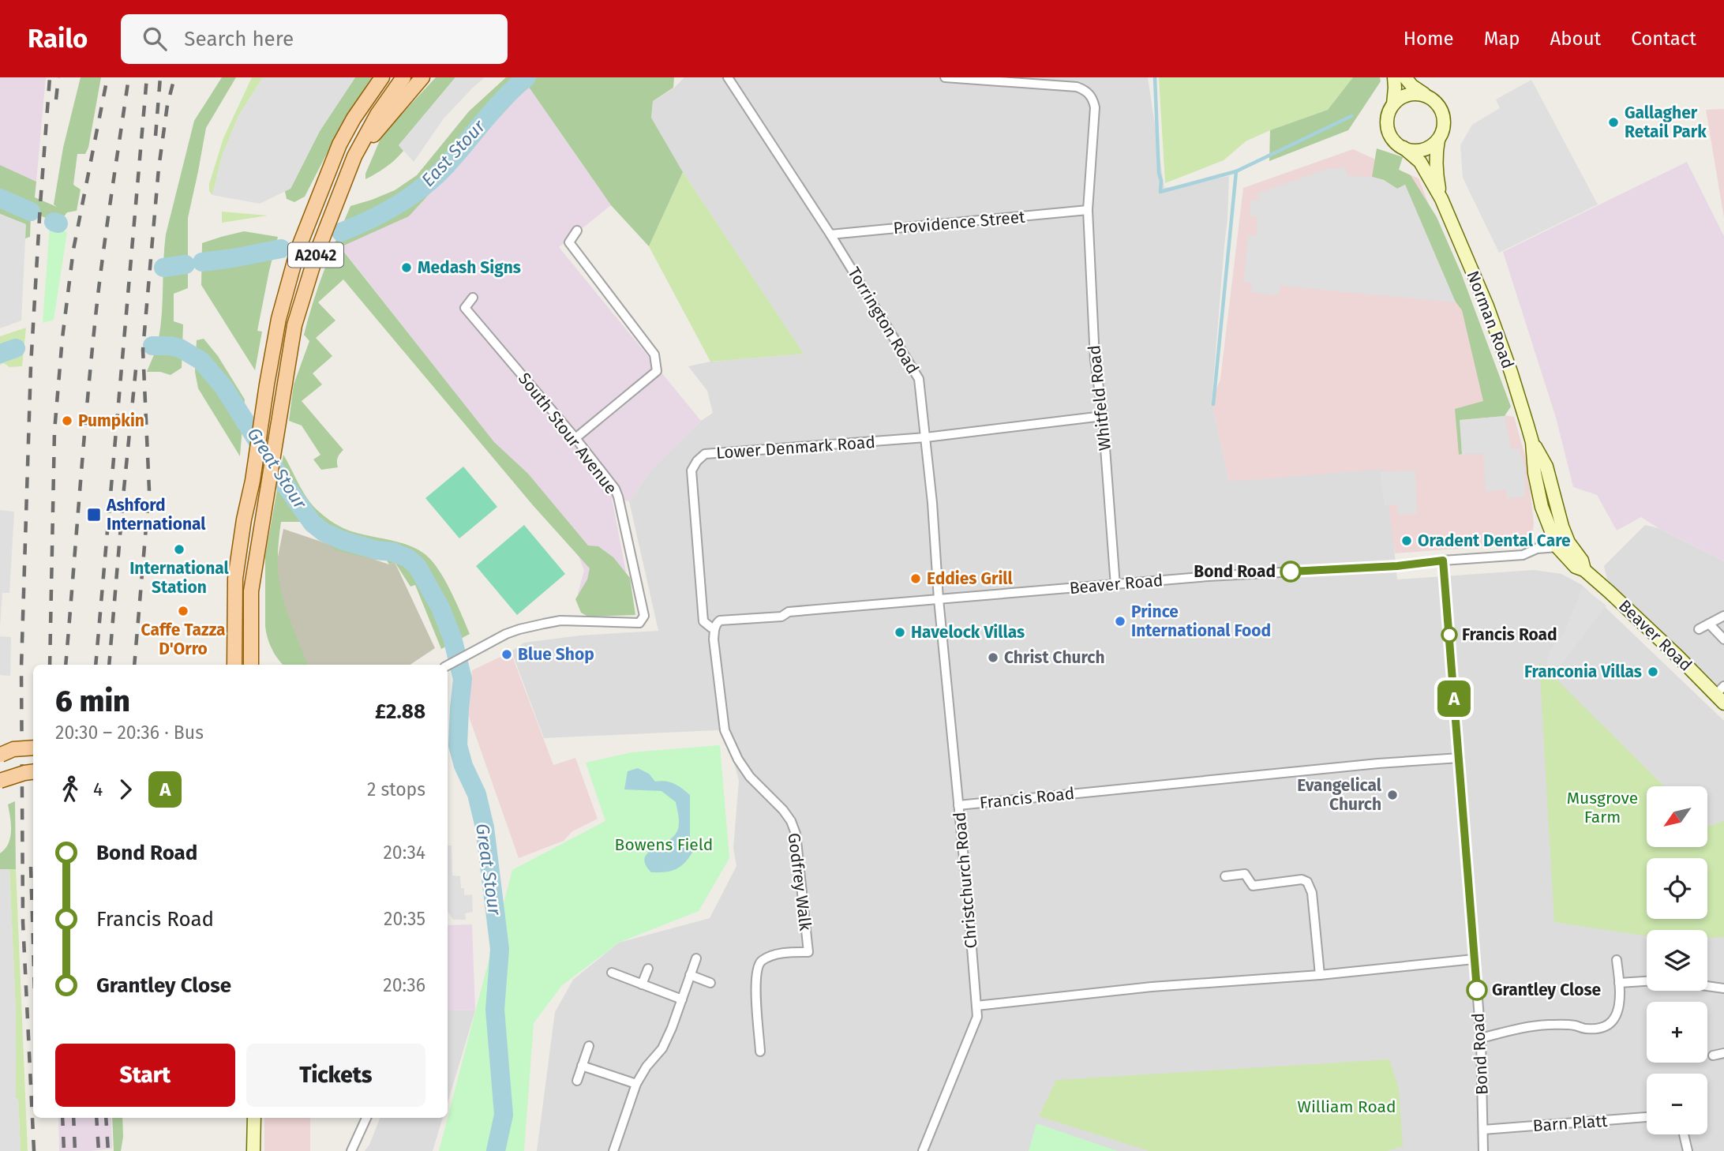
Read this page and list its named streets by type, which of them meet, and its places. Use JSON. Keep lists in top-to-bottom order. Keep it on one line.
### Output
{"streets":{"main road":["A2042","Norman Road","Beaver Road"],"street":["Providence Street","Torrington Road","Whitfeld Road","South Stour Avenue","Lower Denmark Road","Francis Road","Christchurch Road","Godfrey Walk","Bond Road","Barn Platt"]},"crossings":[["Providence Street","Torrington Road"],["Providence Street","Whitfeld Road"],["Norman Road","Beaver Road"],["Torrington Road","Lower Denmark Road"],["Torrington Road","Beaver Road"],["Torrington Road","Christchurch Road"],["Whitfeld Road","Lower Denmark Road"],["Whitfeld Road","Beaver Road"],["Lower Denmark Road","Beaver Road"],["Lower Denmark Road","Godfrey Walk"],["Beaver Road","Christchurch Road"],["Beaver Road","Godfrey Walk"],["Beaver Road","Bond Road"],["Francis Road","Christchurch Road"],["Francis Road","Bond Road"],["Bond Road","Barn Platt"]],"water":["East Stour","Great Stour"],"parks":["Musgrove Farm","Bowens Field","William Road"],"places":{"other":["Gallagher Retail Park","Medash Signs","Pumpkin","Oradent Dental Care","International Station","Bond Road","Eddies Grill","Caffe Tazza D'Orro","Prince International Food","Havelock Villas","Francis Road","Blue Shop","Christ Church","Franconia Villas","Evangelical Church","Grantley Close"],"transit":["Ashford International"]},"lines":["bus line A"],"north":"bottom left","page":{"header":"Railo","search":"Search here","nav":["Home","Map","About","Contact"],"on_map":"A","heading":["6 min","20:30 – 20:36 · Bus","£2.88"],"legs":["4","A","2 stops"],"map_buttons":["+","−"],"list":[{"name":"Bond Road","value":"20:34"},{"name":"Francis Road","value":"20:35"},{"name":"Grantley Close","value":"20:36"}],"buttons":["Start","Tickets"]}}
